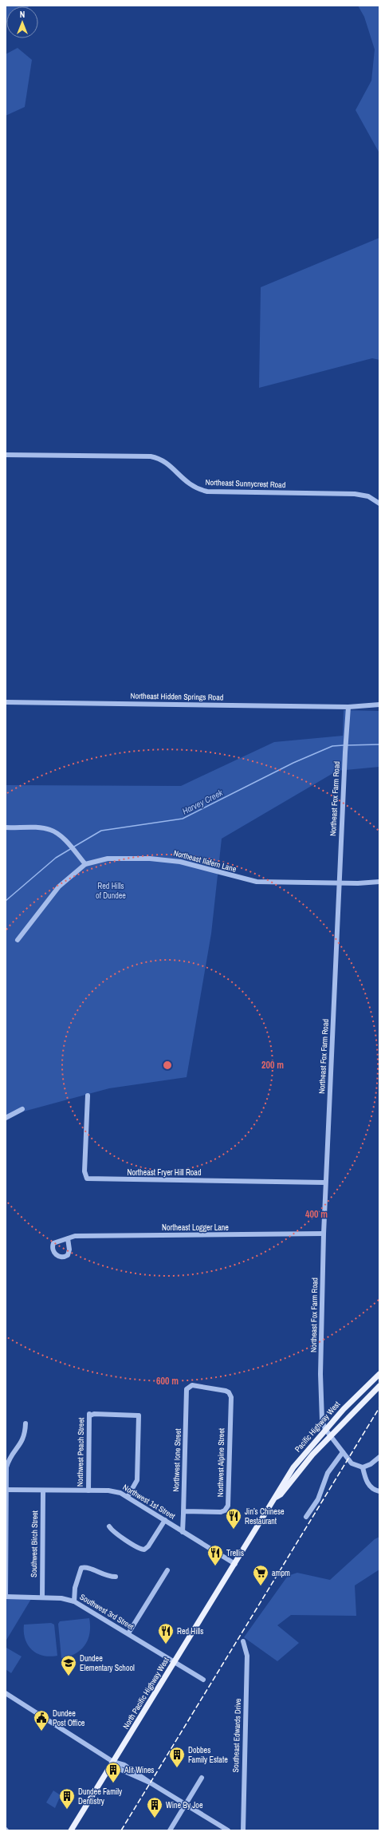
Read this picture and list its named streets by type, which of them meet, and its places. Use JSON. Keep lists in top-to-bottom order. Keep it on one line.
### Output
{"streets":{"main road":["Pacific Highway West","North Pacific Highway West"],"street":["Northeast Sunnycrest Road","Northeast Hidden Springs Road","Northeast Fox Farm Road","Northeast Ilafern Lane","Northeast Fryer Hill Road","Northeast Logger Lane","Northwest Peach Street","Northwest Ione Street","Northwest Alpine Street","Northwest 1st Street","Southwest Birch Street","Southwest 3rd Street","Southeast Edwards Drive"]},"crossings":[["Northeast Hidden Springs Road","Northeast Fox Farm Road"],["Northeast Fox Farm Road","Northeast Ilafern Lane"],["Northeast Fox Farm Road","Northeast Fryer Hill Road"],["Northeast Fox Farm Road","Northeast Logger Lane"],["Northeast Fox Farm Road","Pacific Highway West"],["Pacific Highway West","Northwest 1st Street"],["Pacific Highway West","North Pacific Highway West"],["Northwest Peach Street","Northwest 1st Street"],["Northwest Ione Street","Northwest Alpine Street"],["Northwest Ione Street","Northwest 1st Street"],["Northwest 1st Street","Southwest Birch Street"],["Northwest 1st Street","North Pacific Highway West"],["Southwest Birch Street","Southwest 3rd Street"],["Southwest 3rd Street","North Pacific Highway West"]],"water":["Harvey Creek"],"parks":["Red Hills of Dundee"],"places":{"restaurant":["Jin’s Chinese Restaurant","Trellis","Red Hills"],"supermarket":["ampm"],"school or university":["Dundee Elementary School"],"public building":["Dundee Post Office"],"building":["Dobbes Family Estate","Alit Wines","Dundee Family Dentistry","Wine By Joe"]},"north":"top","rings":["200 m","400 m","600 m"]}
